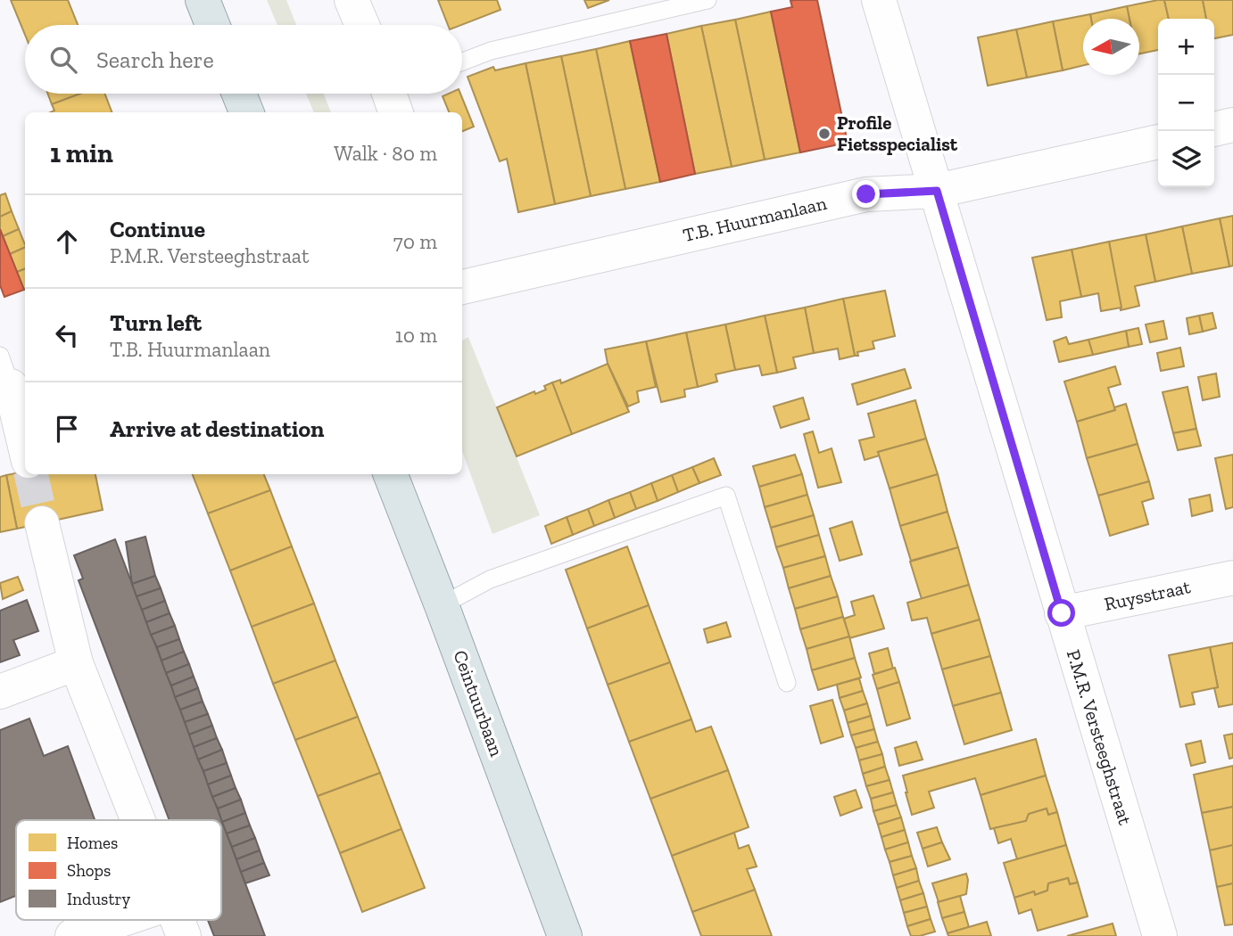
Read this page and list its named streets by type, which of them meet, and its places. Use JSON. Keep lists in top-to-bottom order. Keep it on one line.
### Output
{"streets":{"main road":["Ceintuurbaan"],"street":["T.B. Huurmanlaan","Ruysstraat","P.M.R. Versteeghstraat"]},"crossings":[["T.B. Huurmanlaan","P.M.R. Versteeghstraat"],["Ruysstraat","P.M.R. Versteeghstraat"]],"places":["Profile Fietsspecialist"],"legend":["Homes","Shops","Industry"],"north":"left","page":{"map_buttons":["+","−"],"search":"Search here","heading":["1 min","Walk · 80 m"],"list":[["Continue","P.M.R. Versteeghstraat","70 m"],["Turn left","T.B. Huurmanlaan","10 m"],"Arrive at destination"]}}
